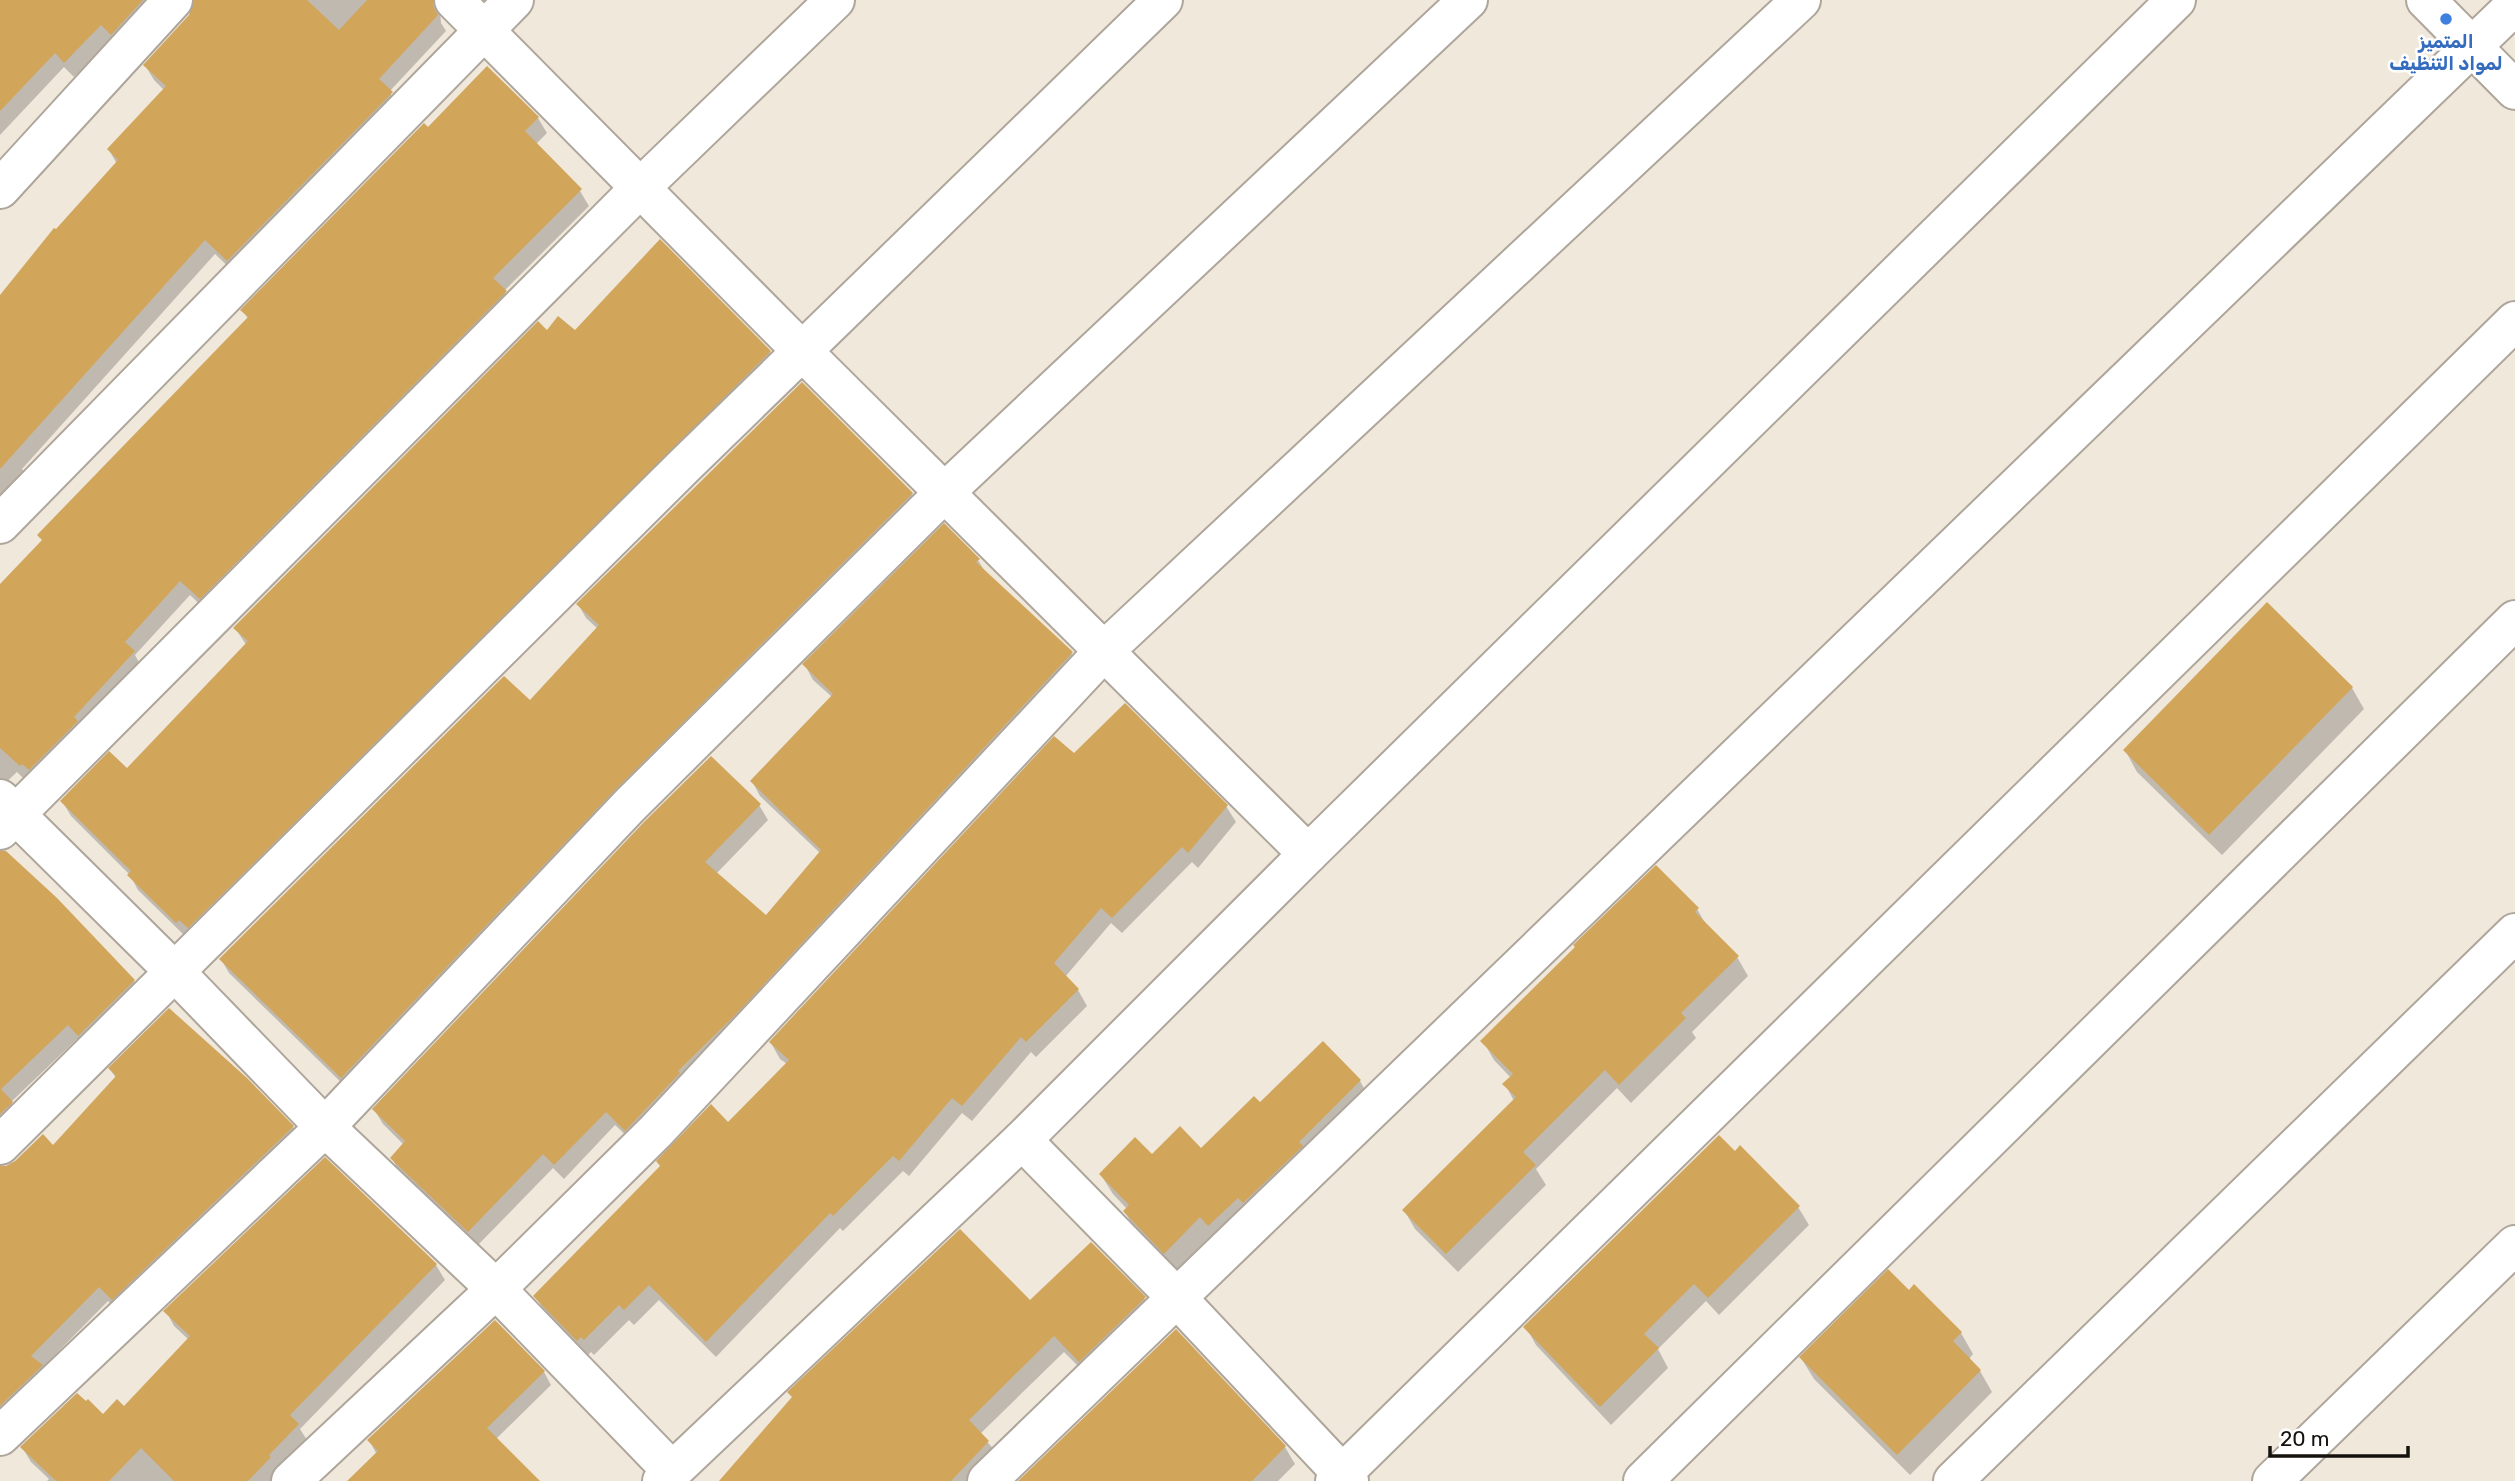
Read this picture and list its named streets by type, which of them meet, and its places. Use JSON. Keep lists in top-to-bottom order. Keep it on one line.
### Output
{"places":["المتميز لمواد التنظيف"],"scale_bar":"20 m"}
